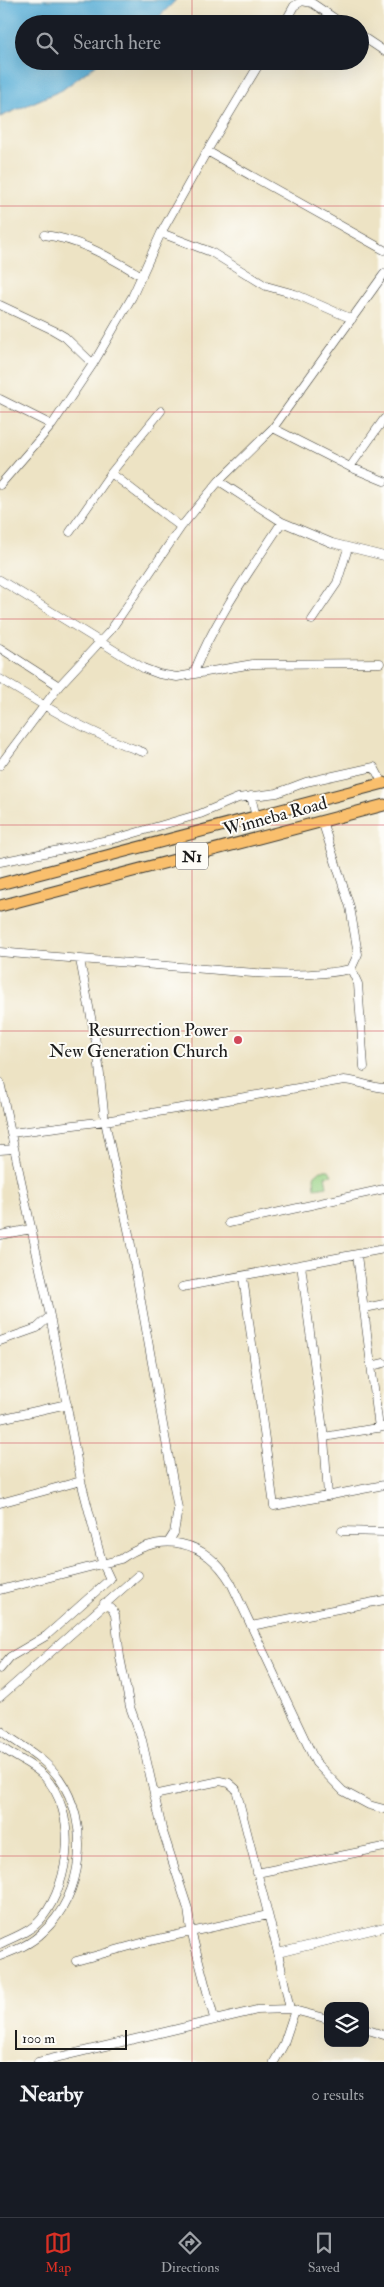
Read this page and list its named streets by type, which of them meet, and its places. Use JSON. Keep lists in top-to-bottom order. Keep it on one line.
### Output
{"streets":{"highway":["Winneba Road","N1"]},"places":["Resurrection Power New Generation Church"],"scale_bar":"100 m","page":{"search":"Search here","scale":"100 m","heading":["Nearby","0 results"],"nav":["Map","Directions","Saved"]}}
